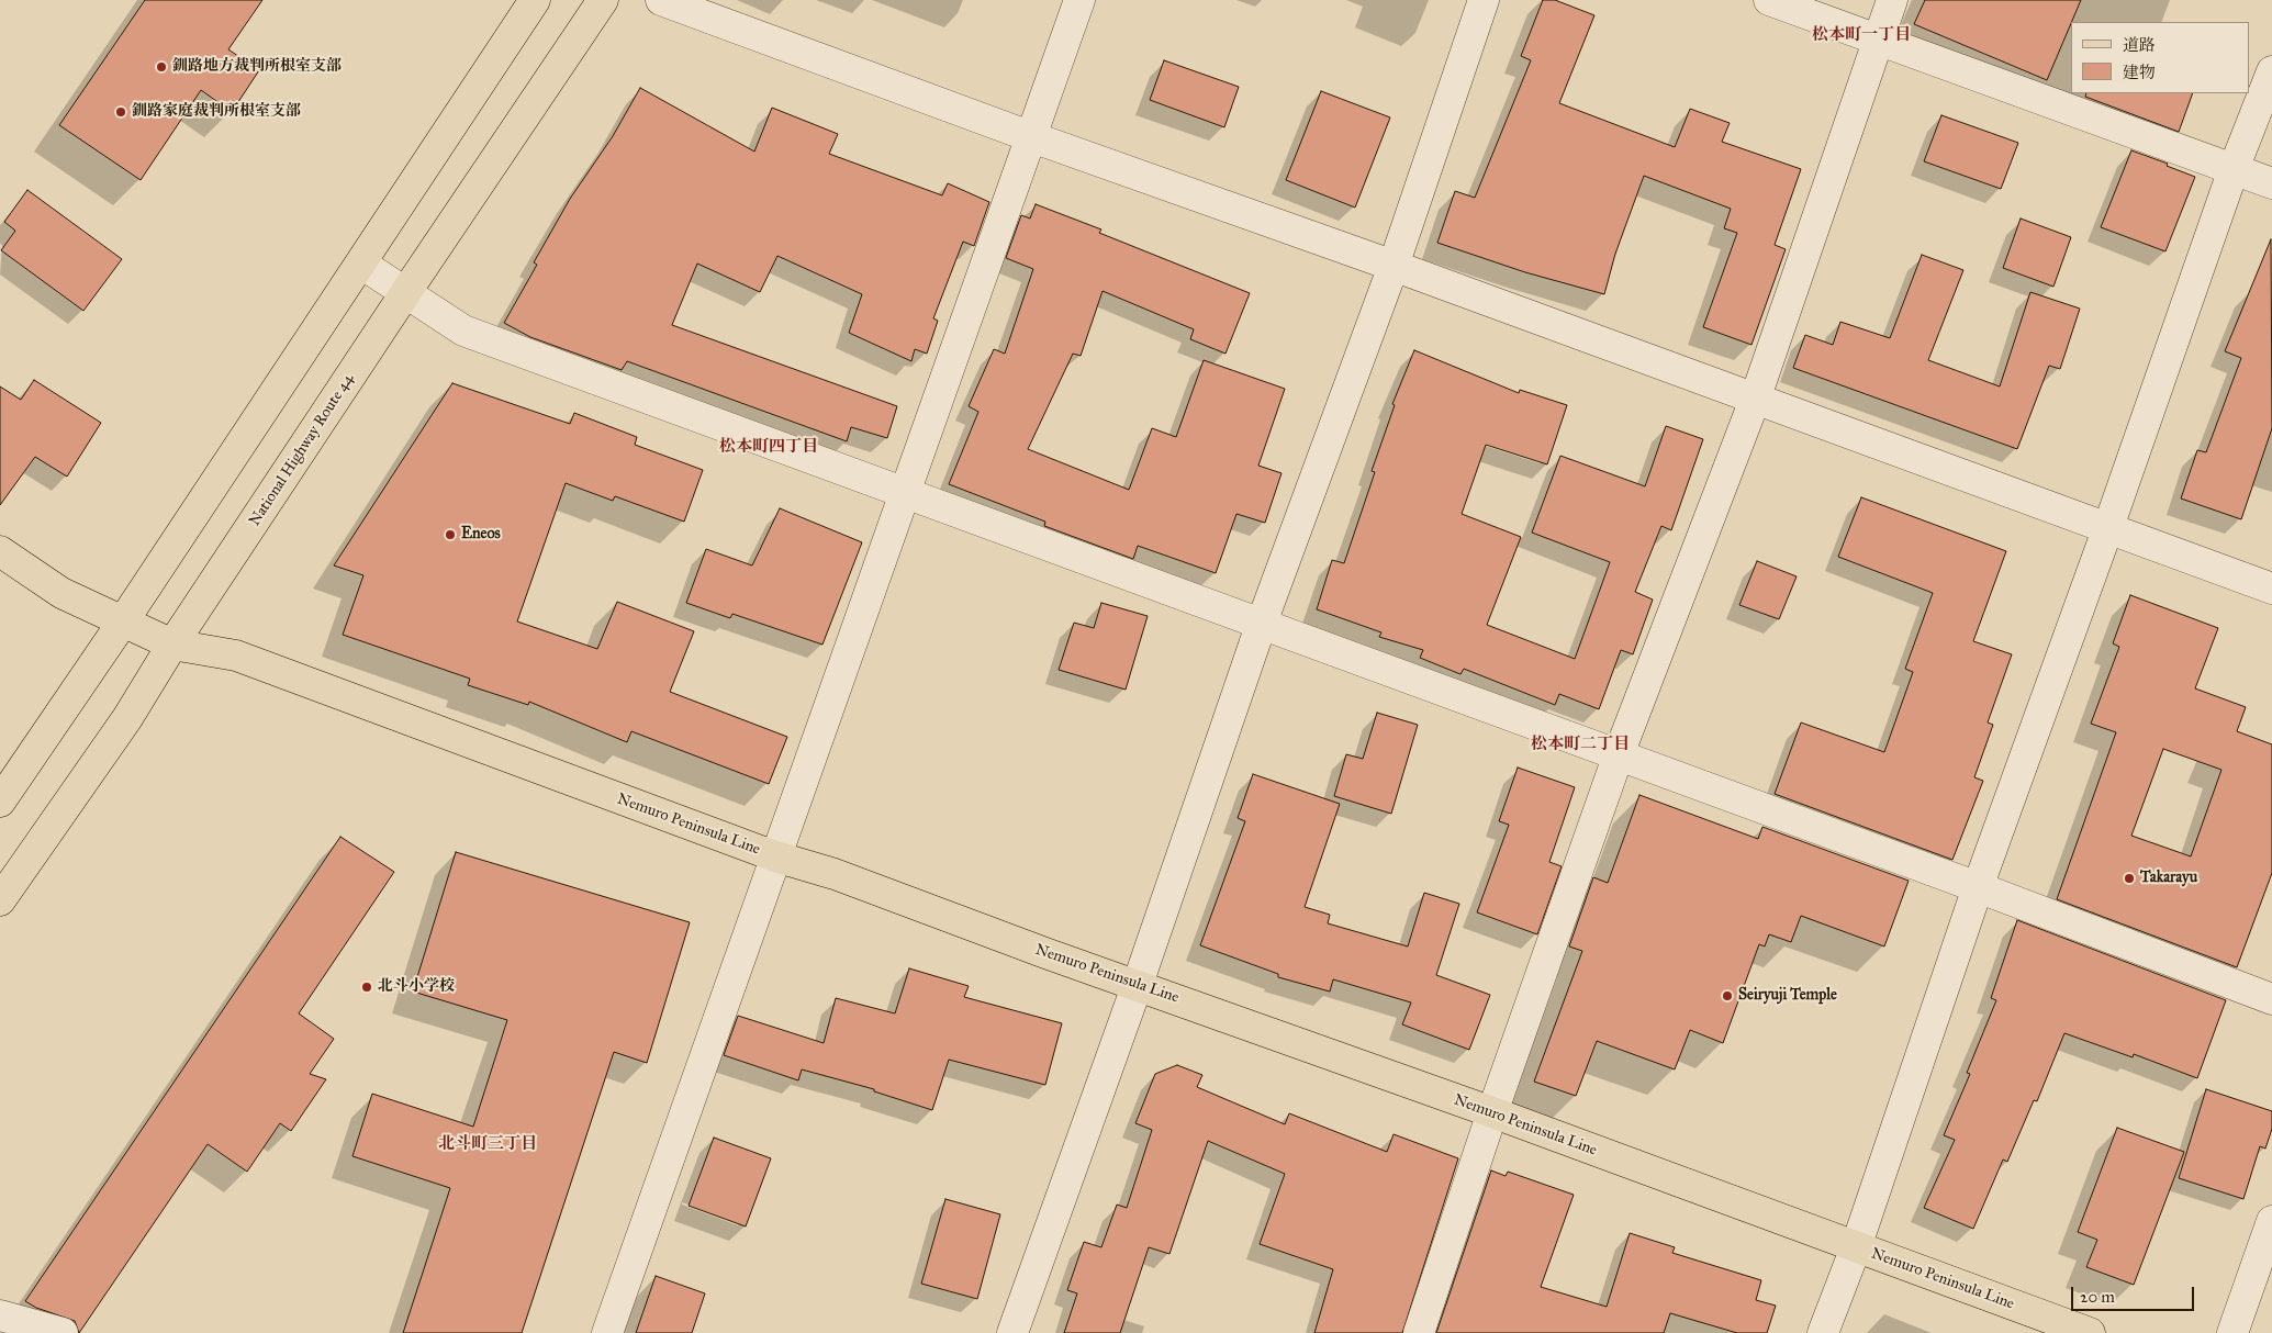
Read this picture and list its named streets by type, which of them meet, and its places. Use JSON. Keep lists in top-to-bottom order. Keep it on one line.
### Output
{"streets":{"main road":["National Highway Route 44","Nemuro Peninsula Line"]},"crossings":[["National Highway Route 44","Nemuro Peninsula Line"]],"districts":["松本町一丁目","松本町四丁目","松本町二丁目","北斗町三丁目"],"places":["釧路地方裁判所根室支部","釧路家庭裁判所根室支部","Eneos","Takarayu","北斗小学校","Seiryuji Temple"],"legend":["道路","建物"],"scale_bar":"20 m"}
